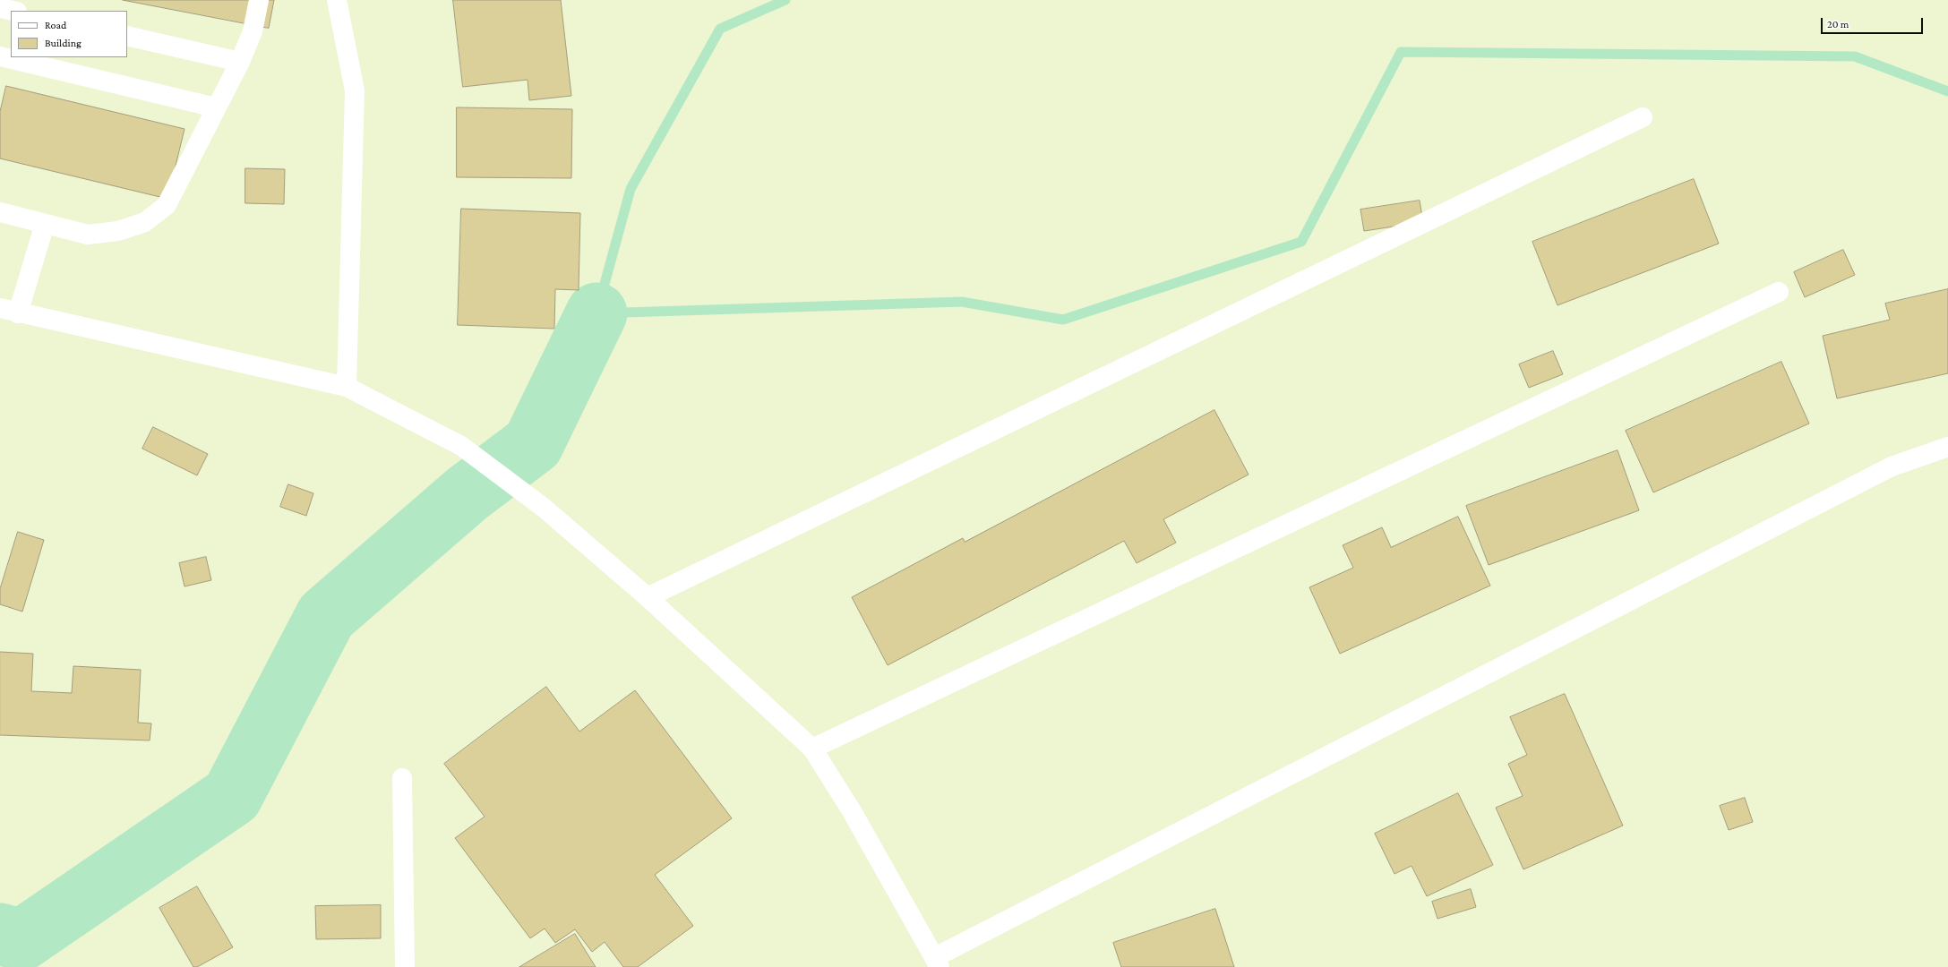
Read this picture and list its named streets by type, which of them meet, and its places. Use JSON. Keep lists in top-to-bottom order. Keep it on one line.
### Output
{"legend":["Road","Building"],"scale_bar":"20 m"}
